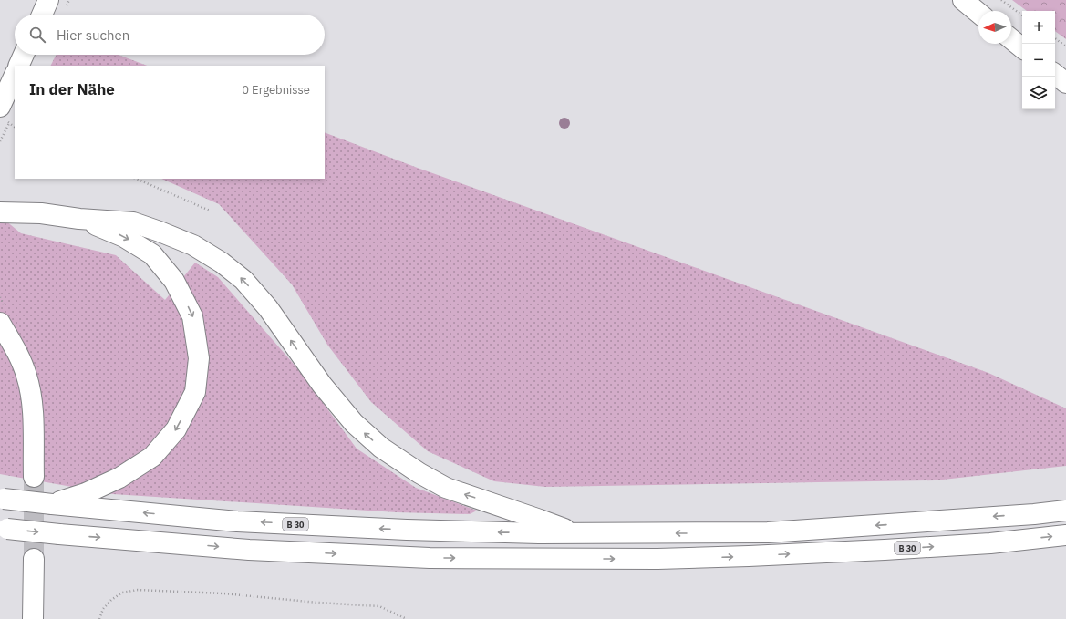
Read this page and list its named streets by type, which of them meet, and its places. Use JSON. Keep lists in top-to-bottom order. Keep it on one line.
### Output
{"streets":{"main road":["B 30"]},"north":"left","page":{"map_buttons":["+","−"],"search":"Hier suchen","heading":["In der Nähe","0 Ergebnisse"]}}
